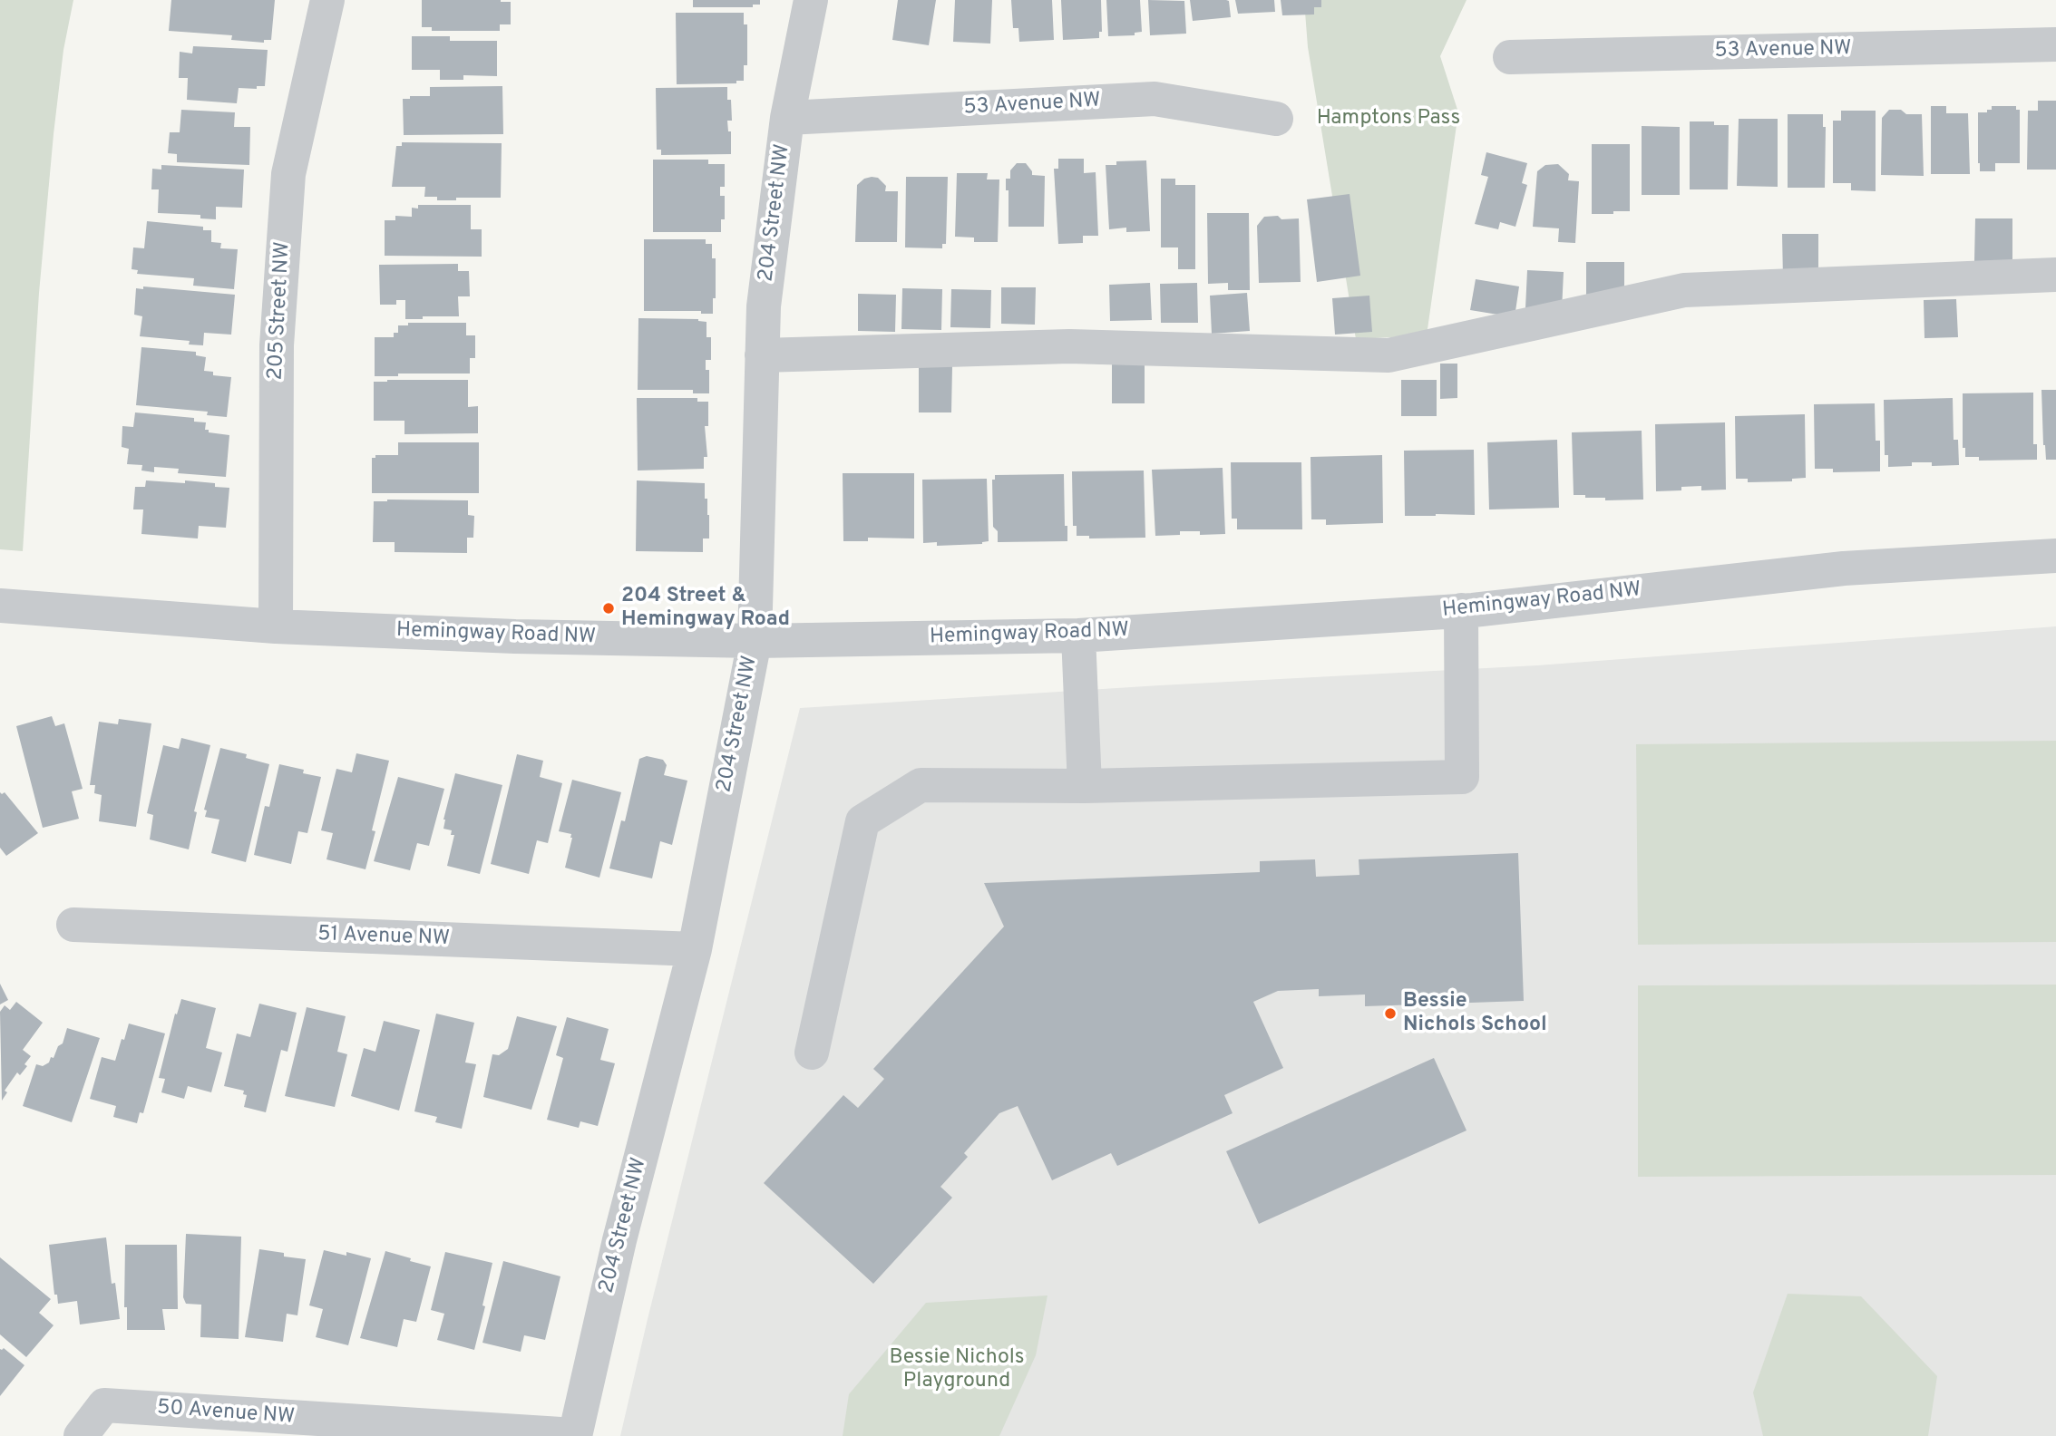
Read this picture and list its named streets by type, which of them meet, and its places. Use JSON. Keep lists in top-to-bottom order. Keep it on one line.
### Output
{"streets":{"street":["53 Avenue NW","204 Street NW","205 Street NW","Hemingway Road NW","51 Avenue NW","50 Avenue NW"]},"crossings":[["53 Avenue NW","204 Street NW"],["204 Street NW","Hemingway Road NW"],["204 Street NW","51 Avenue NW"],["204 Street NW","50 Avenue NW"],["205 Street NW","Hemingway Road NW"]],"parks":["Hamptons Pass","Bessie Nichols Playground"],"places":["204 Street & Hemingway Road","Bessie Nichols School"]}
